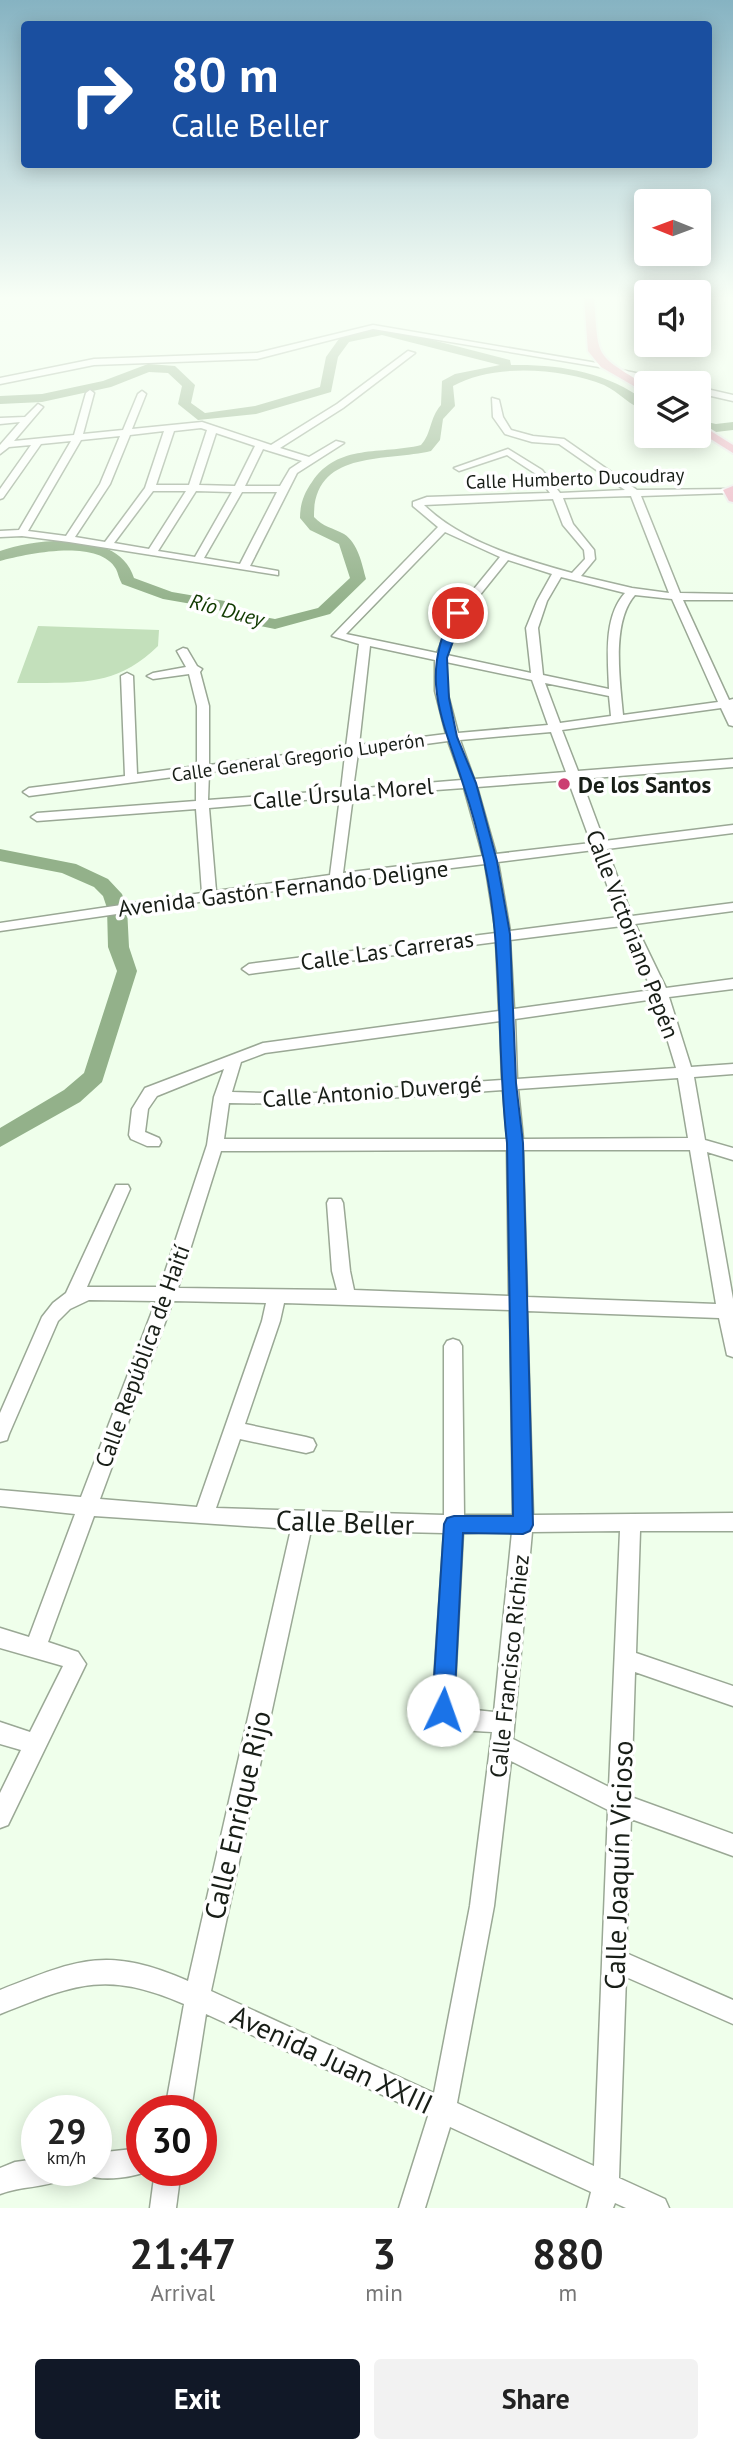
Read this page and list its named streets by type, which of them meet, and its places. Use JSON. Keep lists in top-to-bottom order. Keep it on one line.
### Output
{"streets":{"street":["Calle Humberto Ducoudray","Calle General Gregorio Luperón","Calle Úrsula Morel","Avenida Gastón Fernando Deligne","Calle Victoriano Pepén","Calle Las Carreras","Calle Antonio Duvergé","Calle República de Haití","Calle Beller","Calle Francisco Richiez","Calle Enrique Rijo","Calle Joaquín Vicioso","Avenida Juan XXIII"]},"crossings":[["Calle General Gregorio Luperón","Calle Victoriano Pepén"],["Calle General Gregorio Luperón","Calle Francisco Richiez"],["Calle Úrsula Morel","Calle Victoriano Pepén"],["Calle Úrsula Morel","Calle Francisco Richiez"],["Avenida Gastón Fernando Deligne","Calle Victoriano Pepén"],["Avenida Gastón Fernando Deligne","Calle Francisco Richiez"],["Calle Victoriano Pepén","Calle Las Carreras"],["Calle Victoriano Pepén","Calle Antonio Duvergé"],["Calle Las Carreras","Calle Francisco Richiez"],["Calle Antonio Duvergé","Calle República de Haití"],["Calle Antonio Duvergé","Calle Francisco Richiez"],["Calle República de Haití","Calle Beller"],["Calle Beller","Calle Francisco Richiez"],["Calle Beller","Calle Enrique Rijo"],["Calle Beller","Calle Joaquín Vicioso"],["Calle Francisco Richiez","Avenida Juan XXIII"],["Calle Enrique Rijo","Avenida Juan XXIII"],["Calle Joaquín Vicioso","Avenida Juan XXIII"]],"water":["Río Duey"],"places":["De los Santos"],"north":"left","page":{"turn":["80 m","Calle Beller"],"speed":"29 km/h","limit":"30","eta":["21:47","Arrival","3","min","880","m"],"buttons":["Exit","Share"]}}
